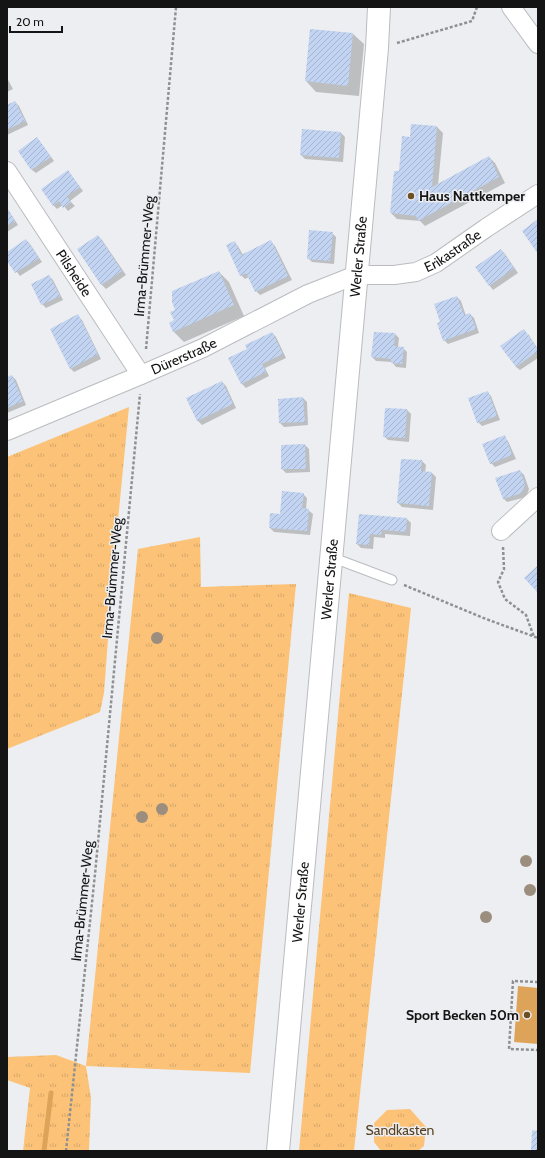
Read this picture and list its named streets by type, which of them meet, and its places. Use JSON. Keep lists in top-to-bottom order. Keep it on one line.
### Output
{"streets":{"main road":["Werler Straße"],"street":["Erikastraße","Pilsheide","Dürerstraße"],"path":["Irma-Brümmer-Weg"]},"crossings":[["Erikastraße","Werler Straße"],["Erikastraße","Dürerstraße"],["Irma-Brümmer-Weg","Pilsheide"],["Irma-Brümmer-Weg","Dürerstraße"],["Werler Straße","Dürerstraße"],["Pilsheide","Dürerstraße"]],"parks":["Sandkasten"],"places":["Haus Nattkemper","Sport Becken 50m"],"scale_bar":"20 m"}
